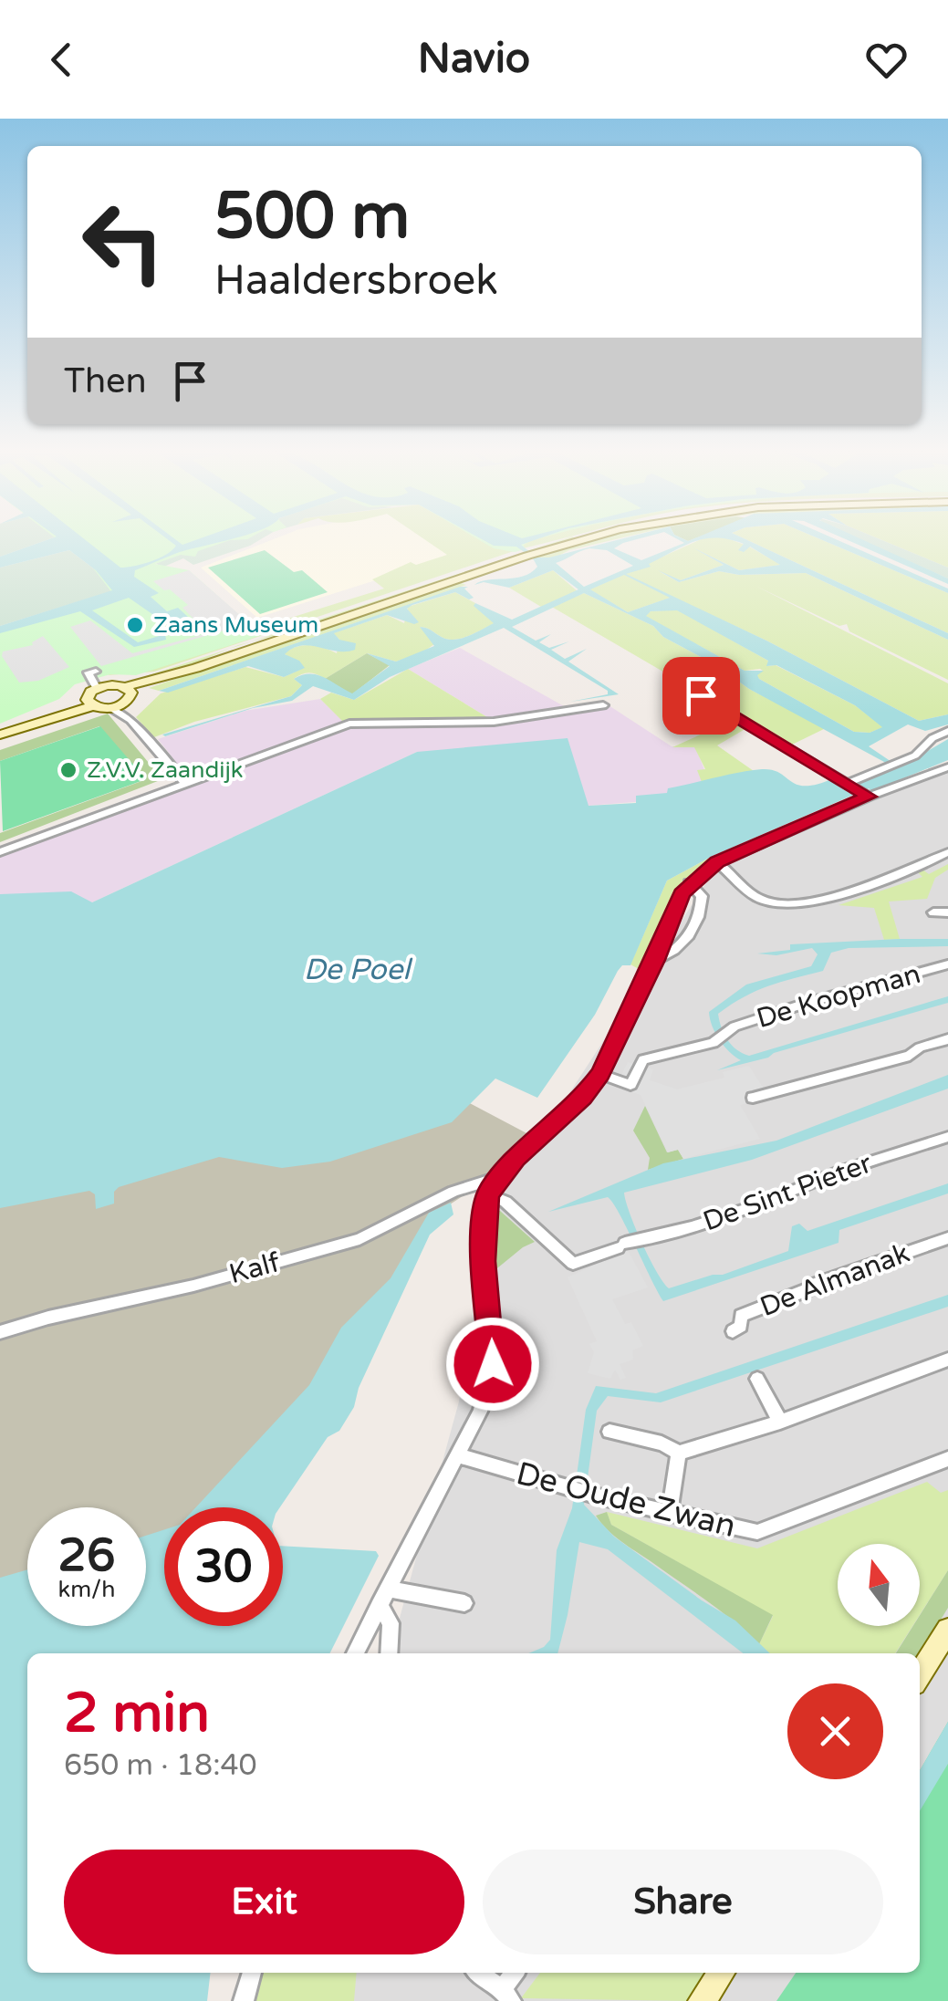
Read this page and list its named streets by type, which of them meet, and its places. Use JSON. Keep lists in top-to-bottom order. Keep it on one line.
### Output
{"streets":{"street":["De Koopman","De Sint Pieter","Kalf","De Almanak","De Oude Zwan"]},"crossings":[["De Koopman","Kalf"],["De Sint Pieter","Kalf"],["Kalf","De Oude Zwan"]],"water":["De Poel"],"places":["Zaans Museum","Z.V.V. Zaandijk"],"north":"top","page":{"header":"Navio","turn":["500 m","Haaldersbroek"],"then":"Then","speed":"26 km/h","limit":"30","heading":["2 min","650 m · 18:40"],"buttons":["Exit","Share"]}}
